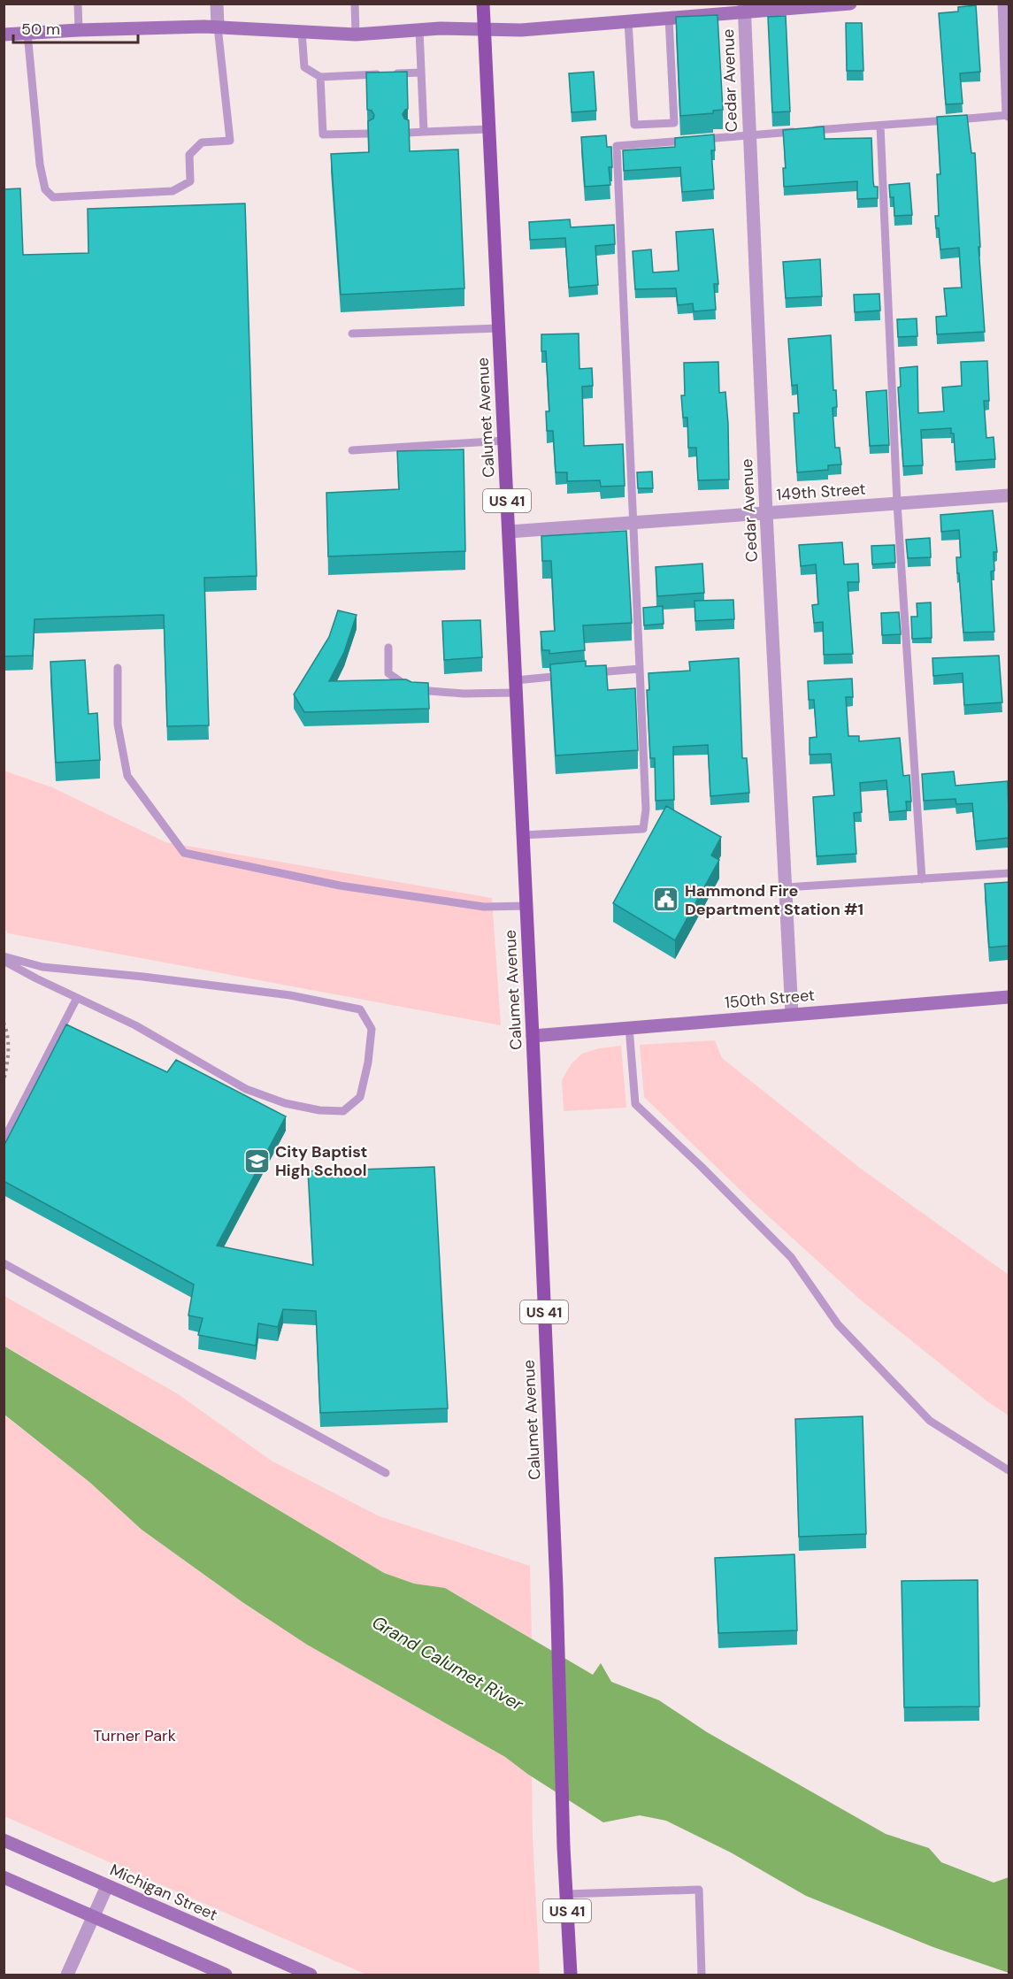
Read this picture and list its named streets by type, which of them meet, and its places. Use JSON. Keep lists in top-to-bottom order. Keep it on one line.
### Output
{"streets":{"main road":["Calumet Avenue","US 41"],"street":["Cedar Avenue","149th Street","150th Street","Michigan Street"]},"crossings":[["Cedar Avenue","149th Street"],["Cedar Avenue","150th Street"],["Calumet Avenue","149th Street"],["Calumet Avenue","150th Street"]],"water":["Grand Calumet River"],"parks":["Turner Park"],"places":{"public building":["Hammond Fire Department Station #1"],"school or university":["City Baptist High School"]},"scale_bar":"50 m"}
